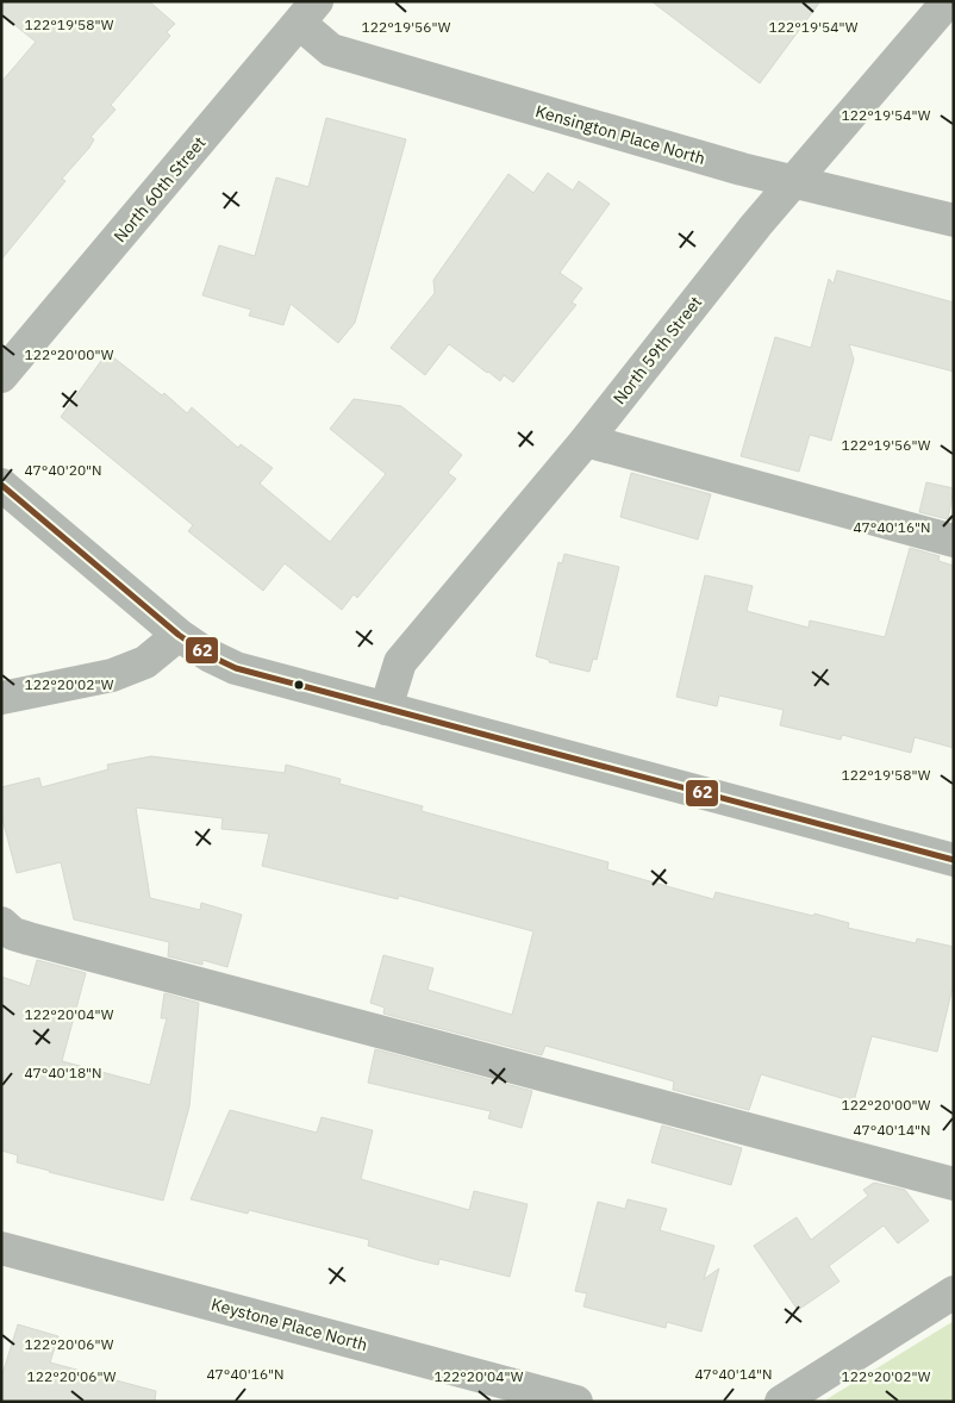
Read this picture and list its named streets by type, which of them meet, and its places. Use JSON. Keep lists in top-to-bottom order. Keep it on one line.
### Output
{"streets":{"street":["Kensington Place North","North 60th Street","North 59th Street","Keystone Place North"]},"crossings":[["Kensington Place North","North 60th Street"],["Kensington Place North","North 59th Street"]],"lines":["transit line 62"],"coordinates":["122°19'58\"W","122°19'56\"W","122°19'54\"W","122°20'00\"W","47°40'20\"N","47°40'16\"N","122°20'02\"W","122°20'04\"W","47°40'18\"N","47°40'14\"N","122°20'06\"W"]}
